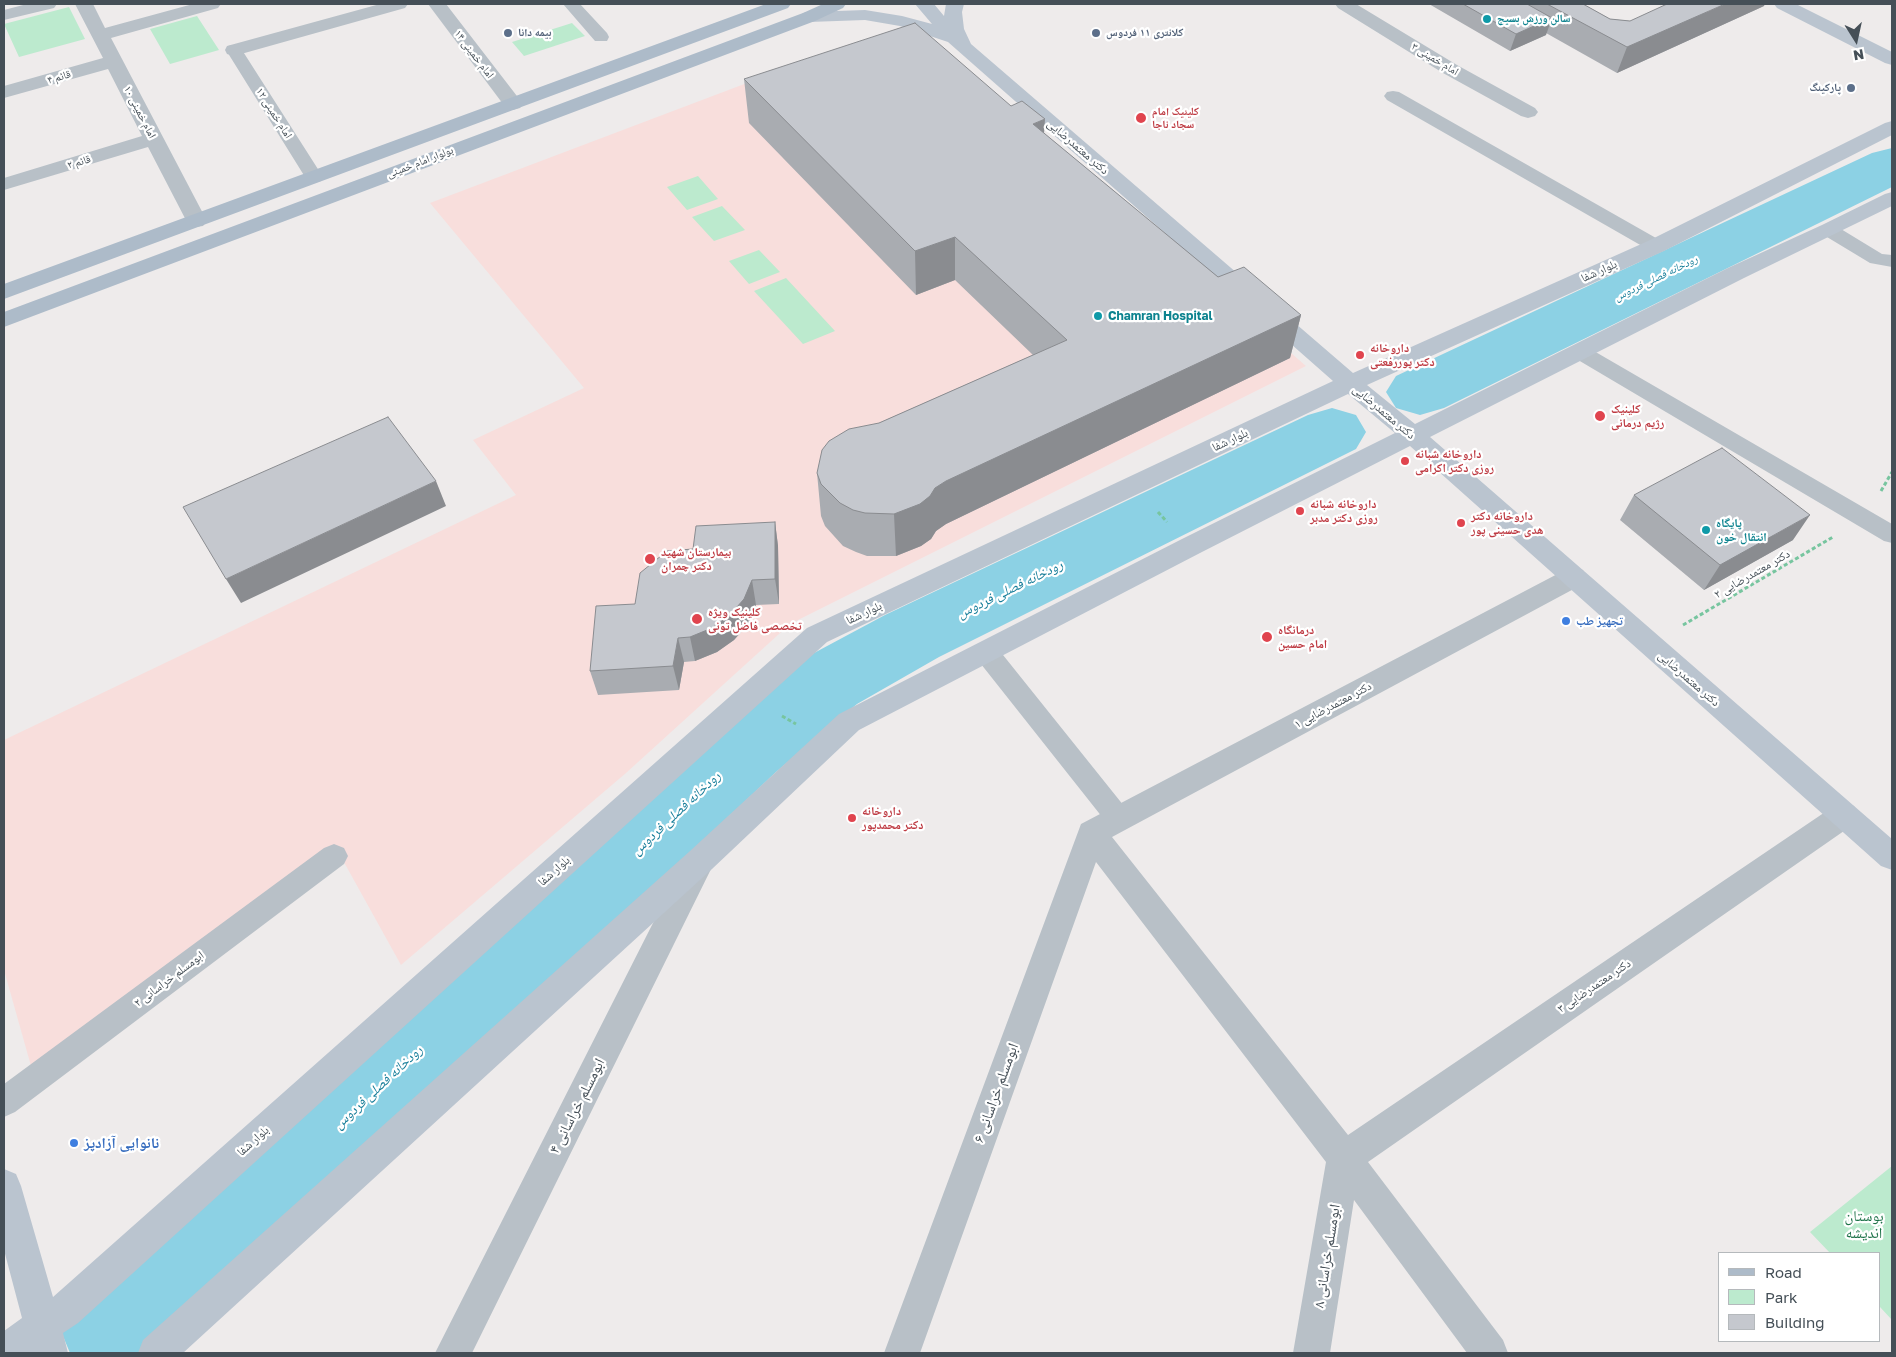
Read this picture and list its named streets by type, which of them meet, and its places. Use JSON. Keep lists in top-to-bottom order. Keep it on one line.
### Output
{"streets":{"main road":["بولوار امام خمینی"],"street":["امام خمینی ۱۴","امام خمینی ۳","قائم ۴","امام خمینی ۱۰","دکتر معتمد‌رضایی","قائم ۲","بلوار شفا","دکتر معتمدرضایی ۱","دکتر معتمدرضایی ۳","ابومسلم خراسانی ۶","ابومسلم خراسانی ۴","ابومسلم خراسانی ۸"],"lane":["امام خمینی ۱۲","ابومسلم خراسانی ۲"],"path":["دکتر معتمدرضایی ۲"]},"crossings":[["امام خمینی ۱۴","بولوار امام خمینی"],["قائم ۴","امام خمینی ۱۰"],["امام خمینی ۱۰","قائم ۲"],["امام خمینی ۱۰","بولوار امام خمینی"],["امام خمینی ۱۲","بولوار امام خمینی"],["دکتر معتمد‌رضایی","بلوار شفا"],["دکتر معتمد‌رضایی","دکتر معتمدرضایی ۲"],["دکتر معتمد‌رضایی","دکتر معتمدرضایی ۱"],["دکتر معتمد‌رضایی","دکتر معتمدرضایی ۳"],["دکتر معتمدرضایی ۱","ابومسلم خراسانی ۶"],["دکتر معتمدرضایی ۳","ابومسلم خراسانی ۸"]],"water":["رودخانه فصلی فردوس"],"parks":["بوستان اندیشه"],"places":["سالن ورزش بسیج","بیمه دانا","کلانتری ۱۱ فردوس","پارکینگ","کلینیک امام سجاد ناجا","Chamran Hospital","داروخانه دکتر پوررفعتی","کلینیک رژیم درمانی","داروخانه شبانه روزی دکتر اکرامی","داروخانه شبانه روزی دکتر مدبر","داروخانه دکتر هدی حسینی پور","پایگاه انتقال خون","بیمارستان شهید دکتر چمران","کلینیک ویژه تخصصی فاضل تونی","تجهیز طب","درمانگاه امام حسین","داروخانه دکتر محمدپور","نانوایی آزادپز"],"legend":["Road","Park","Building"],"north":"bottom"}
